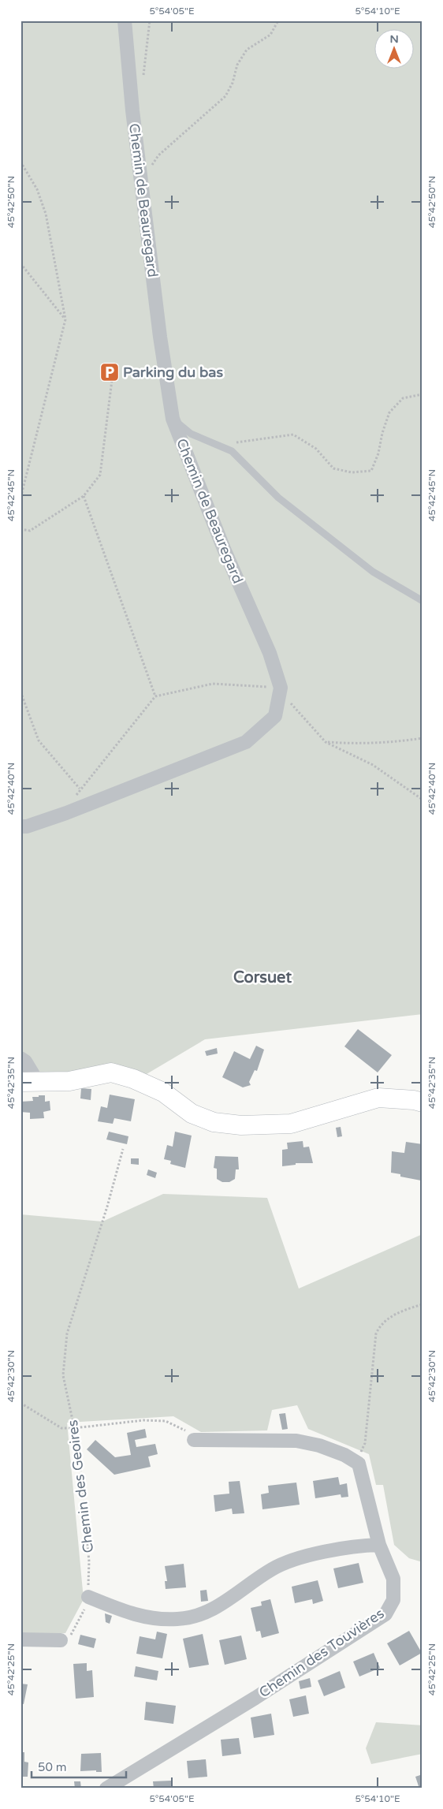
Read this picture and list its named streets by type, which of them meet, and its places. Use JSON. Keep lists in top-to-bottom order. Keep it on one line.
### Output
{"streets":{"street":["Chemin de Beauregard","Chemin des Touvières"],"path":["Chemin des Geoires"]},"districts":["Corsuet"],"places":{"parking":["Parking du bas"]},"scale_bar":"50 m","north":"top","coordinates":["5°54'05\"E","5°54'10\"E","45°42'50\"N","45°42'45\"N","45°42'40\"N","45°42'35\"N","45°42'30\"N","45°42'25\"N"]}
